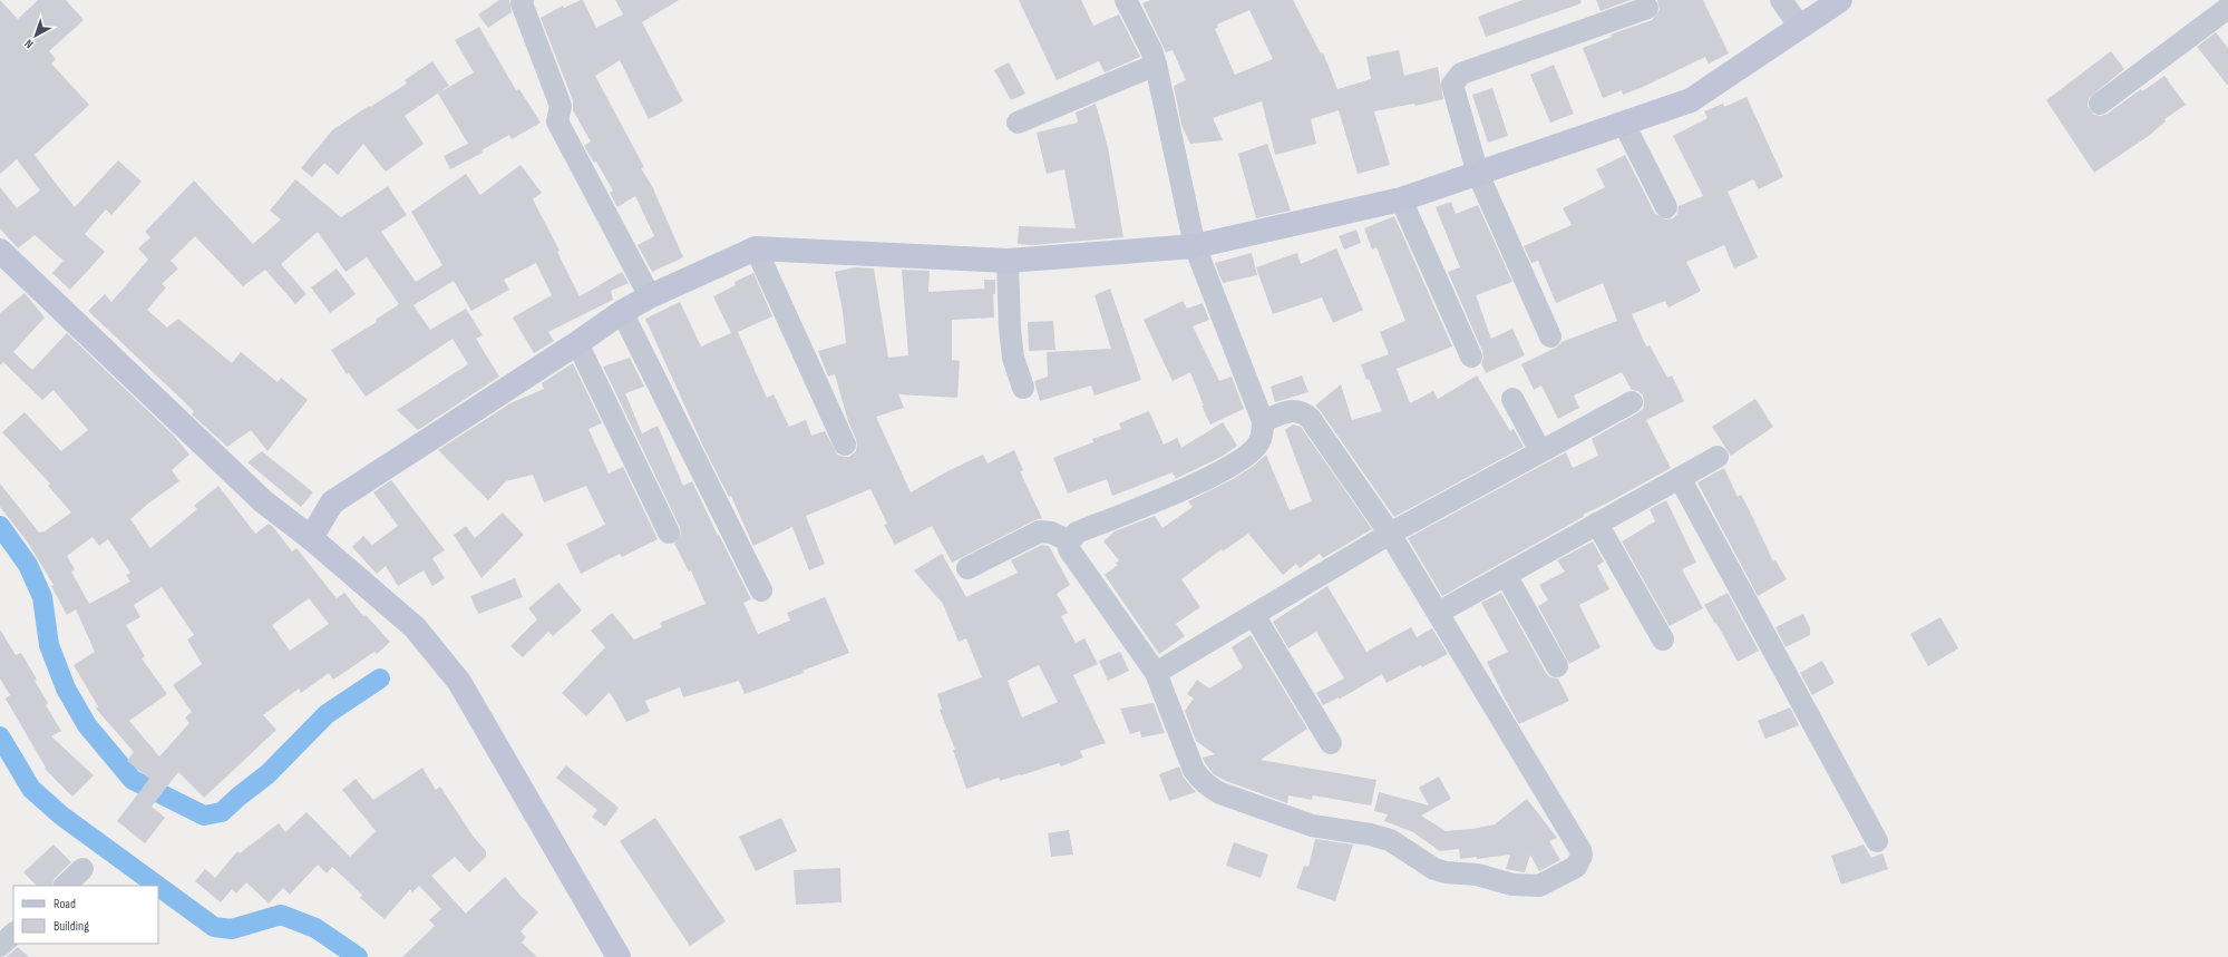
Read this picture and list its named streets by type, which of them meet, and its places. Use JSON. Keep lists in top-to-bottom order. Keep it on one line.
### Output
{"legend":["Road","Building"],"north":"bottom left"}
